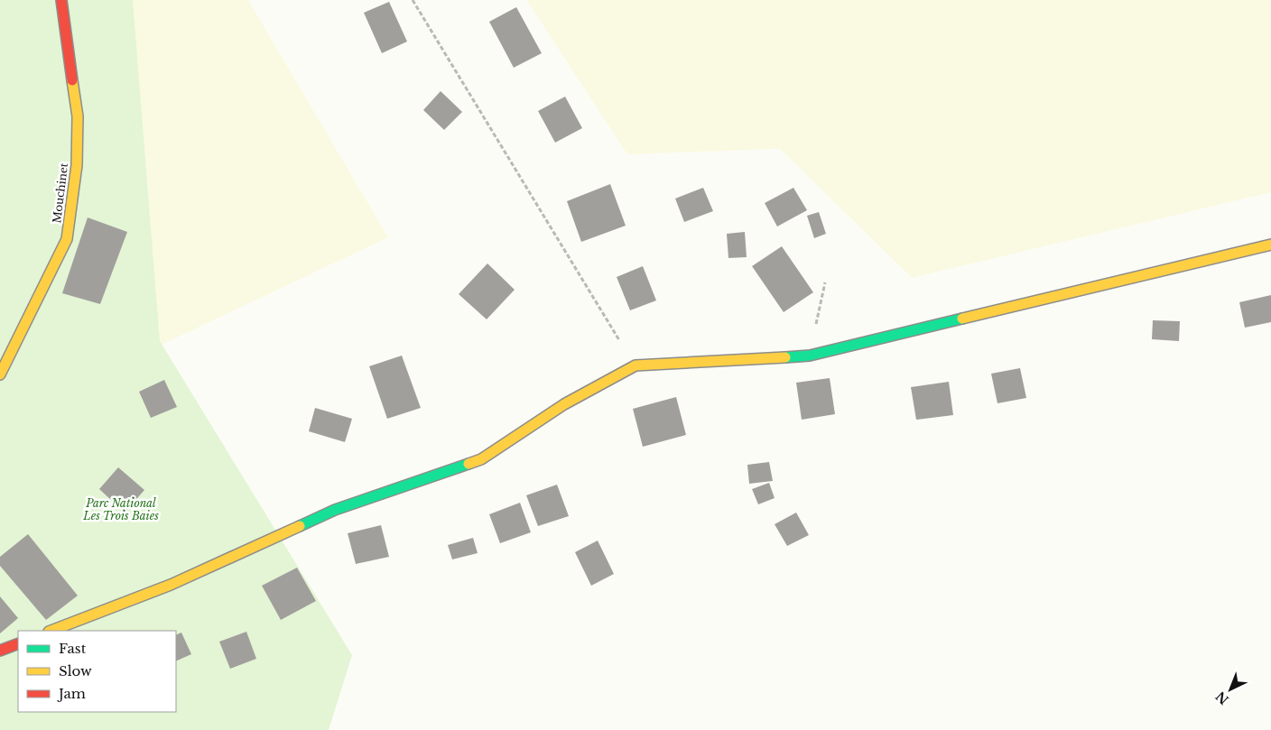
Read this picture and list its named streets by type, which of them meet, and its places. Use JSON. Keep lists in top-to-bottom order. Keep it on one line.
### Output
{"streets":{"street":["Mouchinet"]},"parks":["Parc National Les Trois Baies"],"legend":["Fast","Slow","Jam"],"north":"bottom left"}
